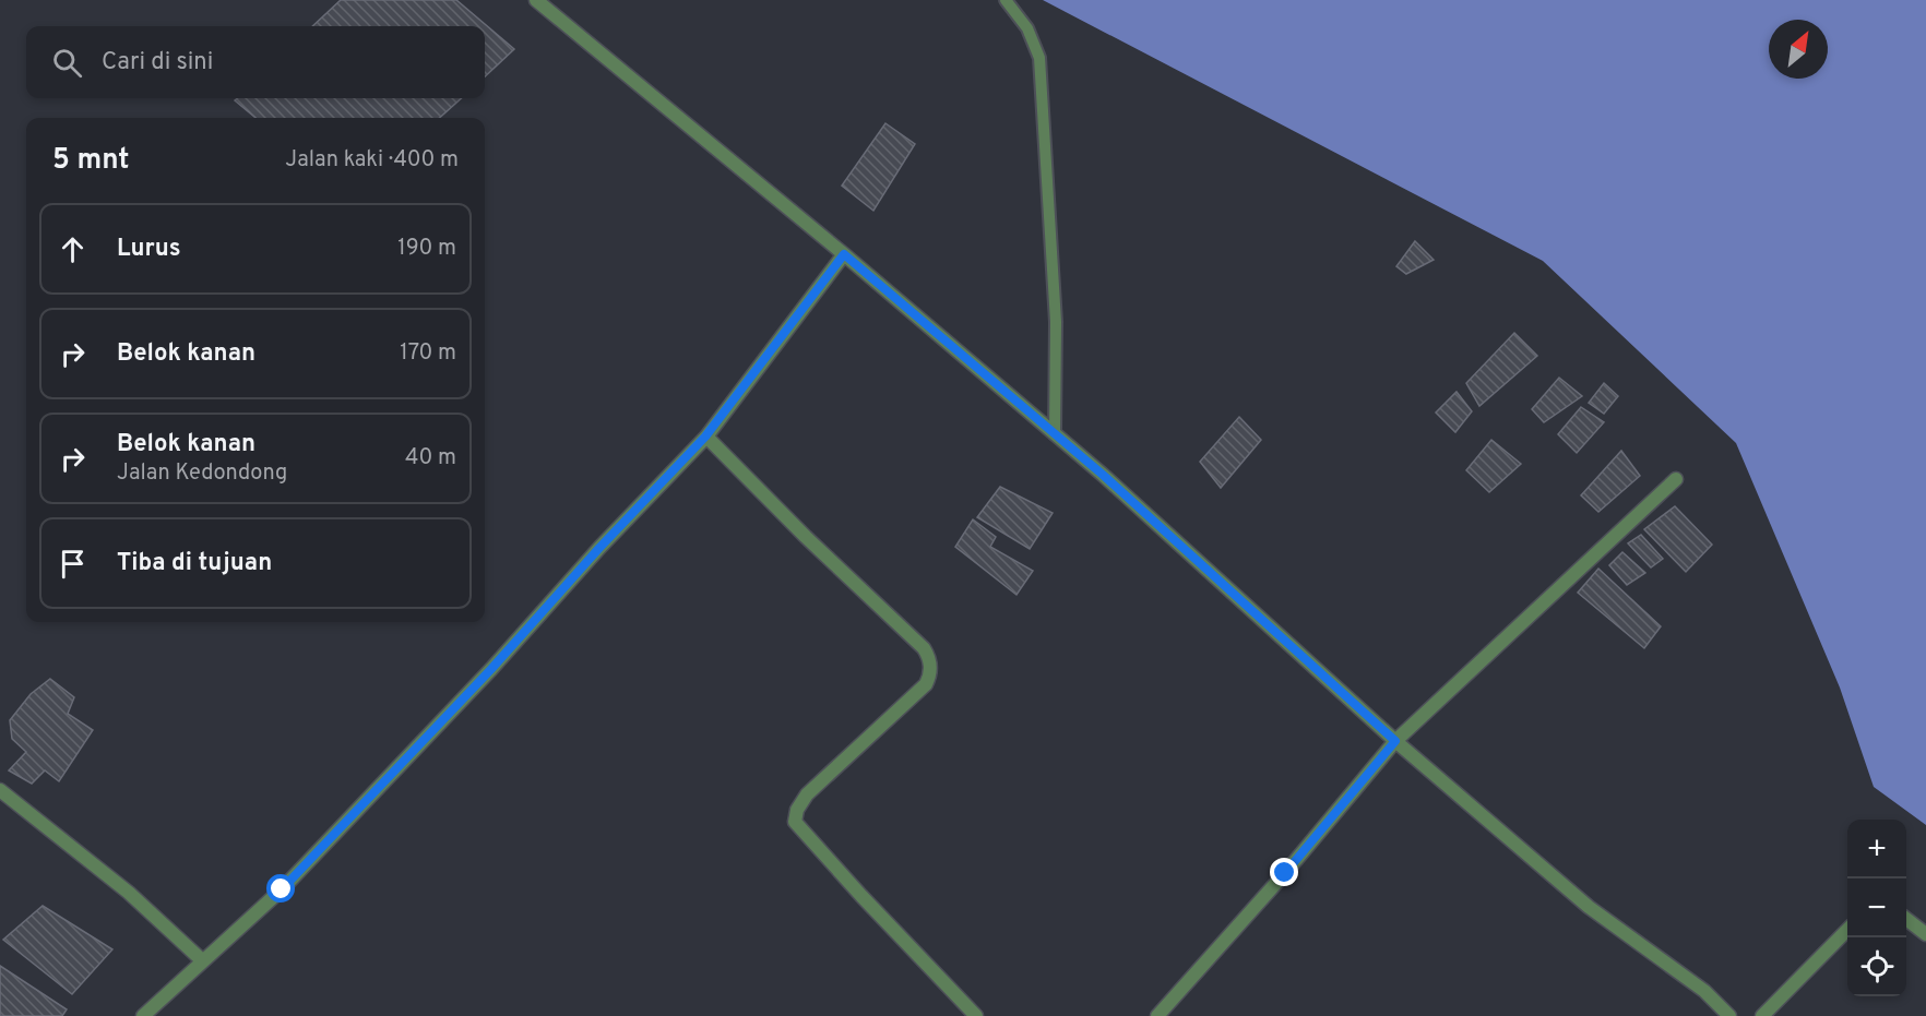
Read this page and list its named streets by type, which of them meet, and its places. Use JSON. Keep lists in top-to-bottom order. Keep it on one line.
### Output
{"north":"top right","page":{"search":"Cari di sini","heading":["5 mnt","Jalan kaki · 400 m"],"list":[["Lurus","190 m"],["Belok kanan","170 m"],["Belok kanan","Jalan Kedondong","40 m"],"Tiba di tujuan"],"map_buttons":["+","−"]}}
